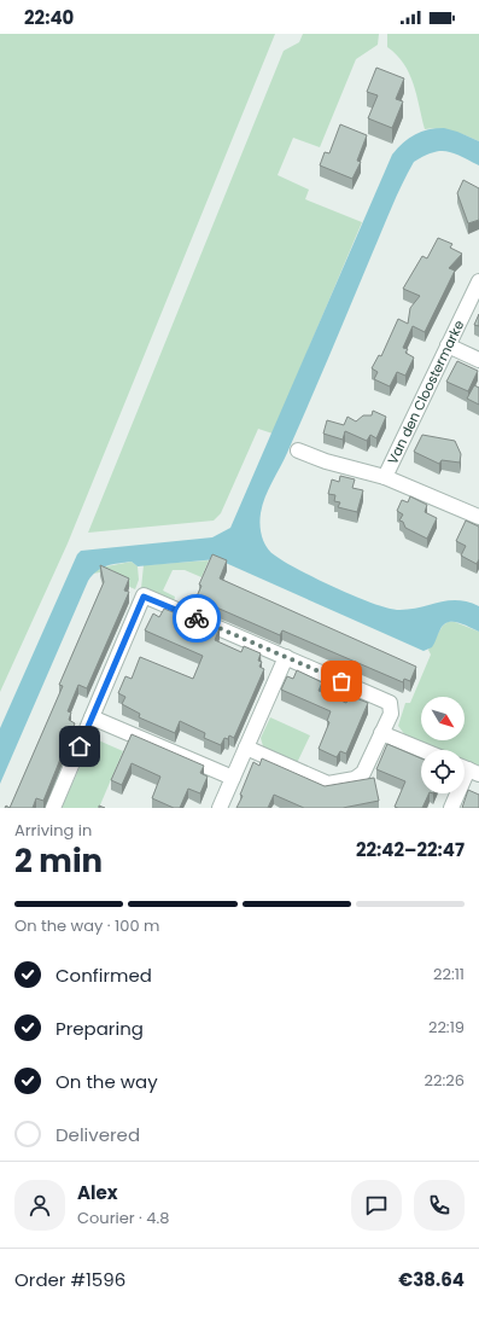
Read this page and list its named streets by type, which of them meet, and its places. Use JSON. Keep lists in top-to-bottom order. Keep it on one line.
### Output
{"streets":{"street":["Van den Cloostermarke"]},"north":"bottom right","page":{"status":"22:40","heading":["2 min","Arriving in","22:42–22:47"],"panel":["Alex","Courier · 4.8","Order #1596","€38.64"],"bar":"On the way · 100 m","list":[["Confirmed","22:11"],["Preparing","22:19"],["On the way","22:26"],"Delivered"]}}
